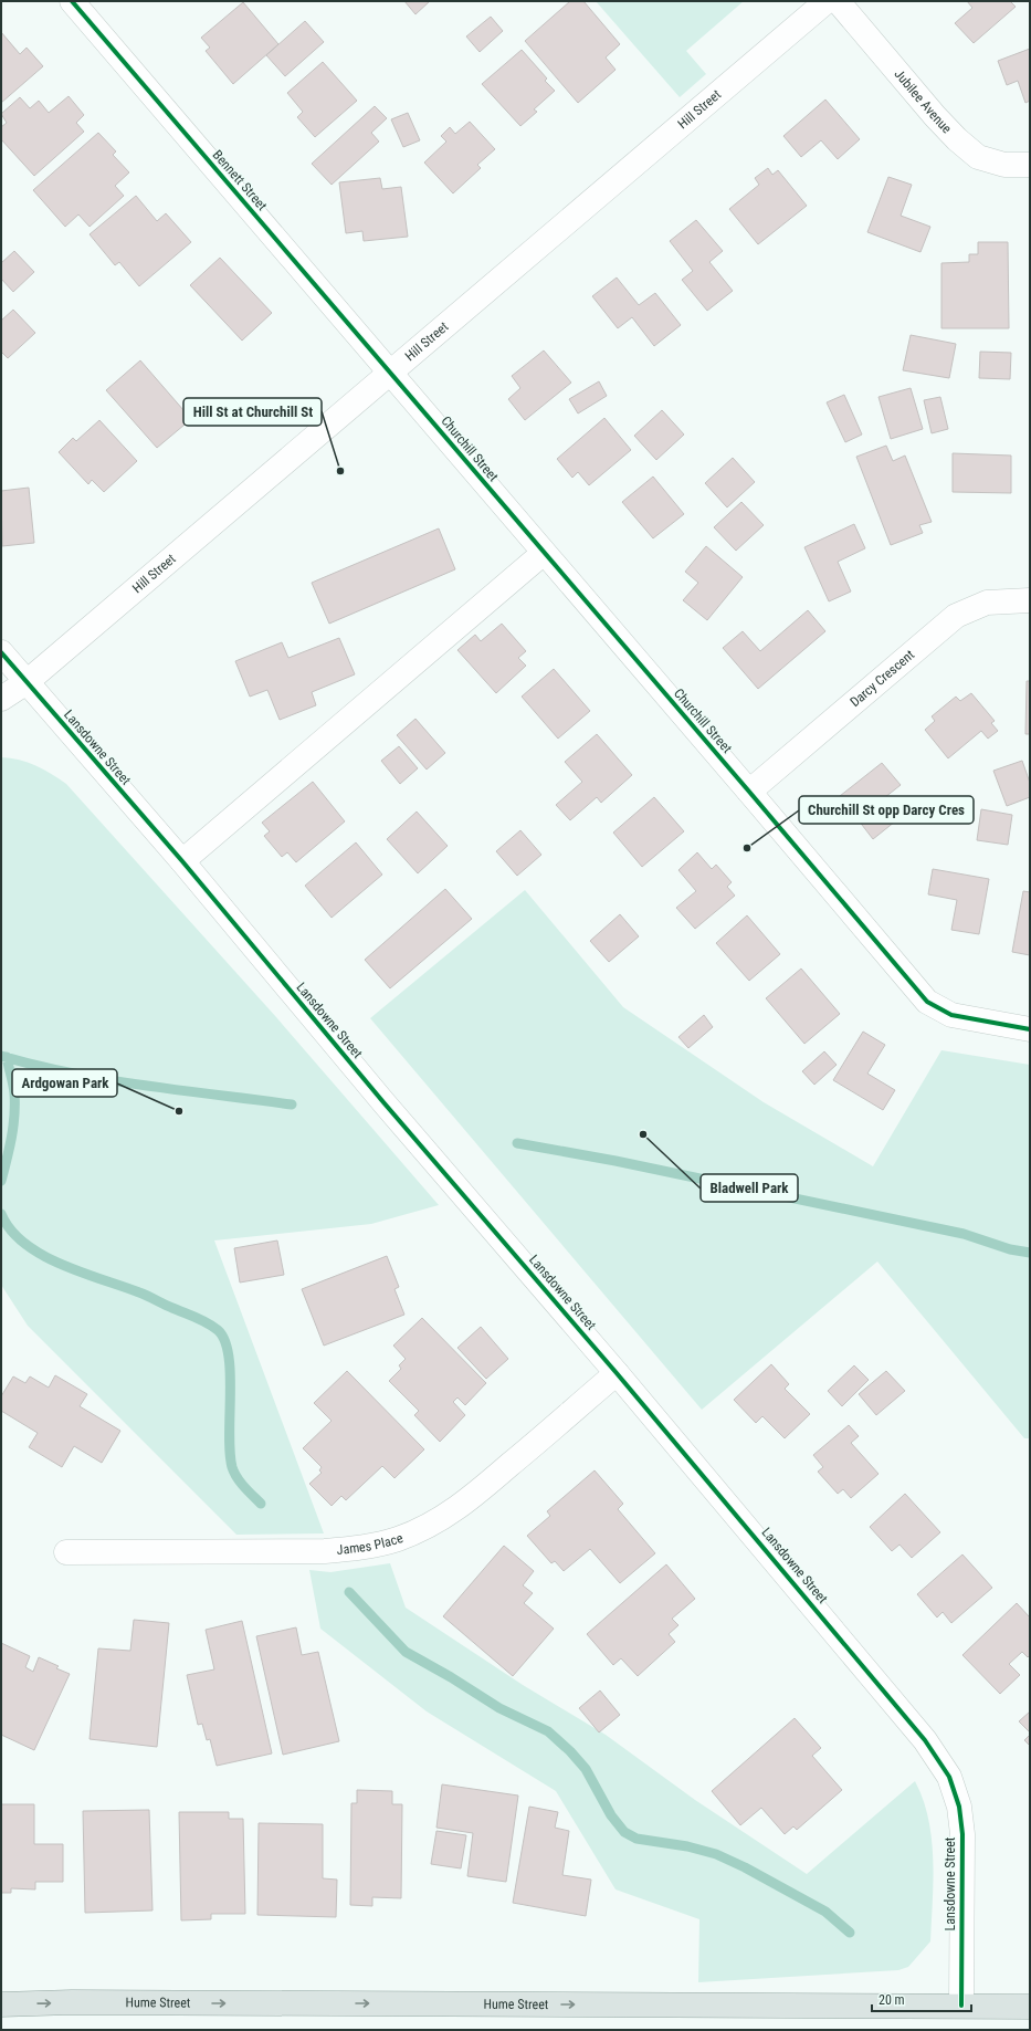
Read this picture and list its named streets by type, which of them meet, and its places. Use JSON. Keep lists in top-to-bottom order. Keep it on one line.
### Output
{"streets":{"main road":["Hume Street"],"street":["Jubilee Avenue","Hill Street","Bennett Street","Churchill Street","Darcy Crescent","Lansdowne Street","James Place"]},"crossings":[["Hill Street","Bennett Street"],["Hill Street","Churchill Street"],["Hill Street","Lansdowne Street"],["Bennett Street","Churchill Street"],["Churchill Street","Darcy Crescent"],["Lansdowne Street","James Place"],["Lansdowne Street","Hume Street"]],"one_way":["Hume Street"],"places":["Hill St at Churchill St","Churchill St opp Darcy Cres","Ardgowan Park","Bladwell Park"],"scale_bar":"20 m"}
